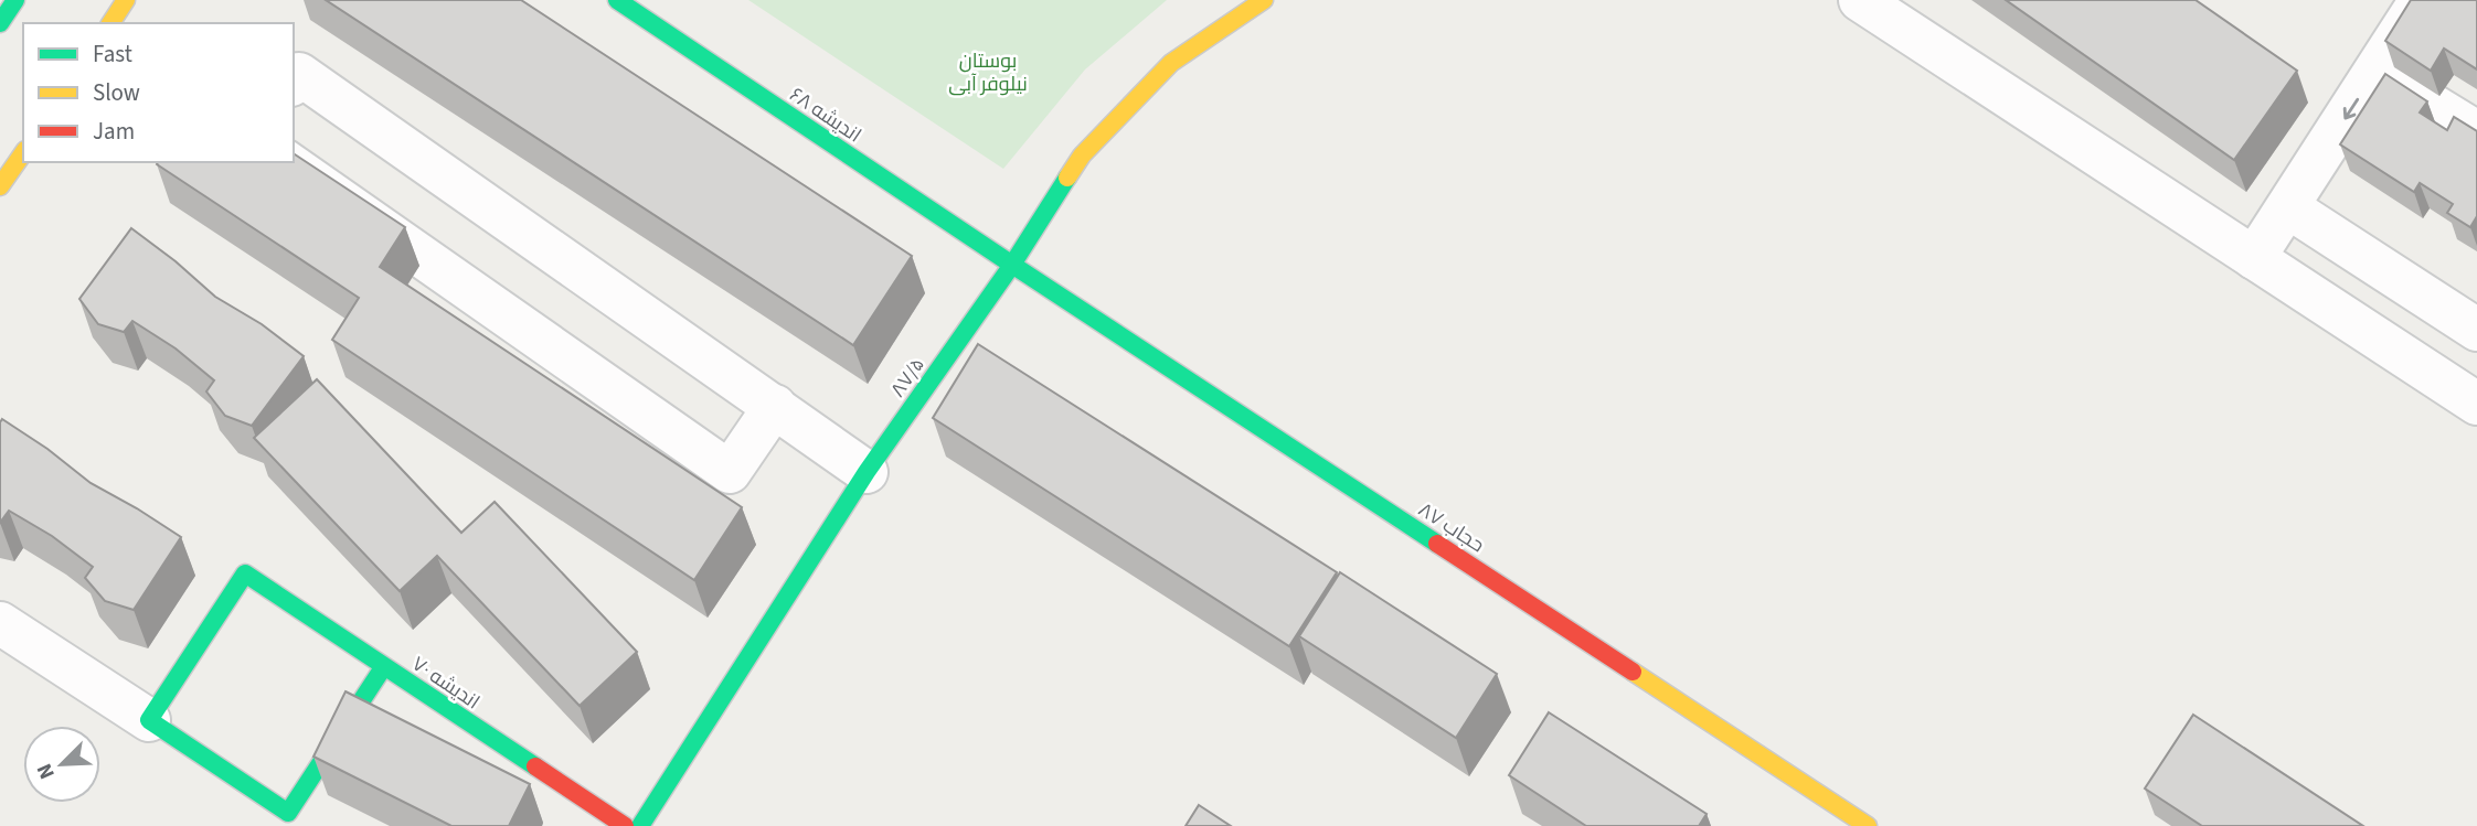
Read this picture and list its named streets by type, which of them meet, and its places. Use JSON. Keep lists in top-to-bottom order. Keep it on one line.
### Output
{"streets":{"street":["اندیشه ۶۸","۸۷/۵","حجاب ۸۷","اندیشه ۷۰"]},"crossings":[["اندیشه ۶۸","۸۷/۵"],["اندیشه ۶۸","حجاب ۸۷"],["۸۷/۵","حجاب ۸۷"]],"parks":["بوستان نیلوفر آبی"],"legend":["Fast","Slow","Jam"],"north":"bottom left"}
